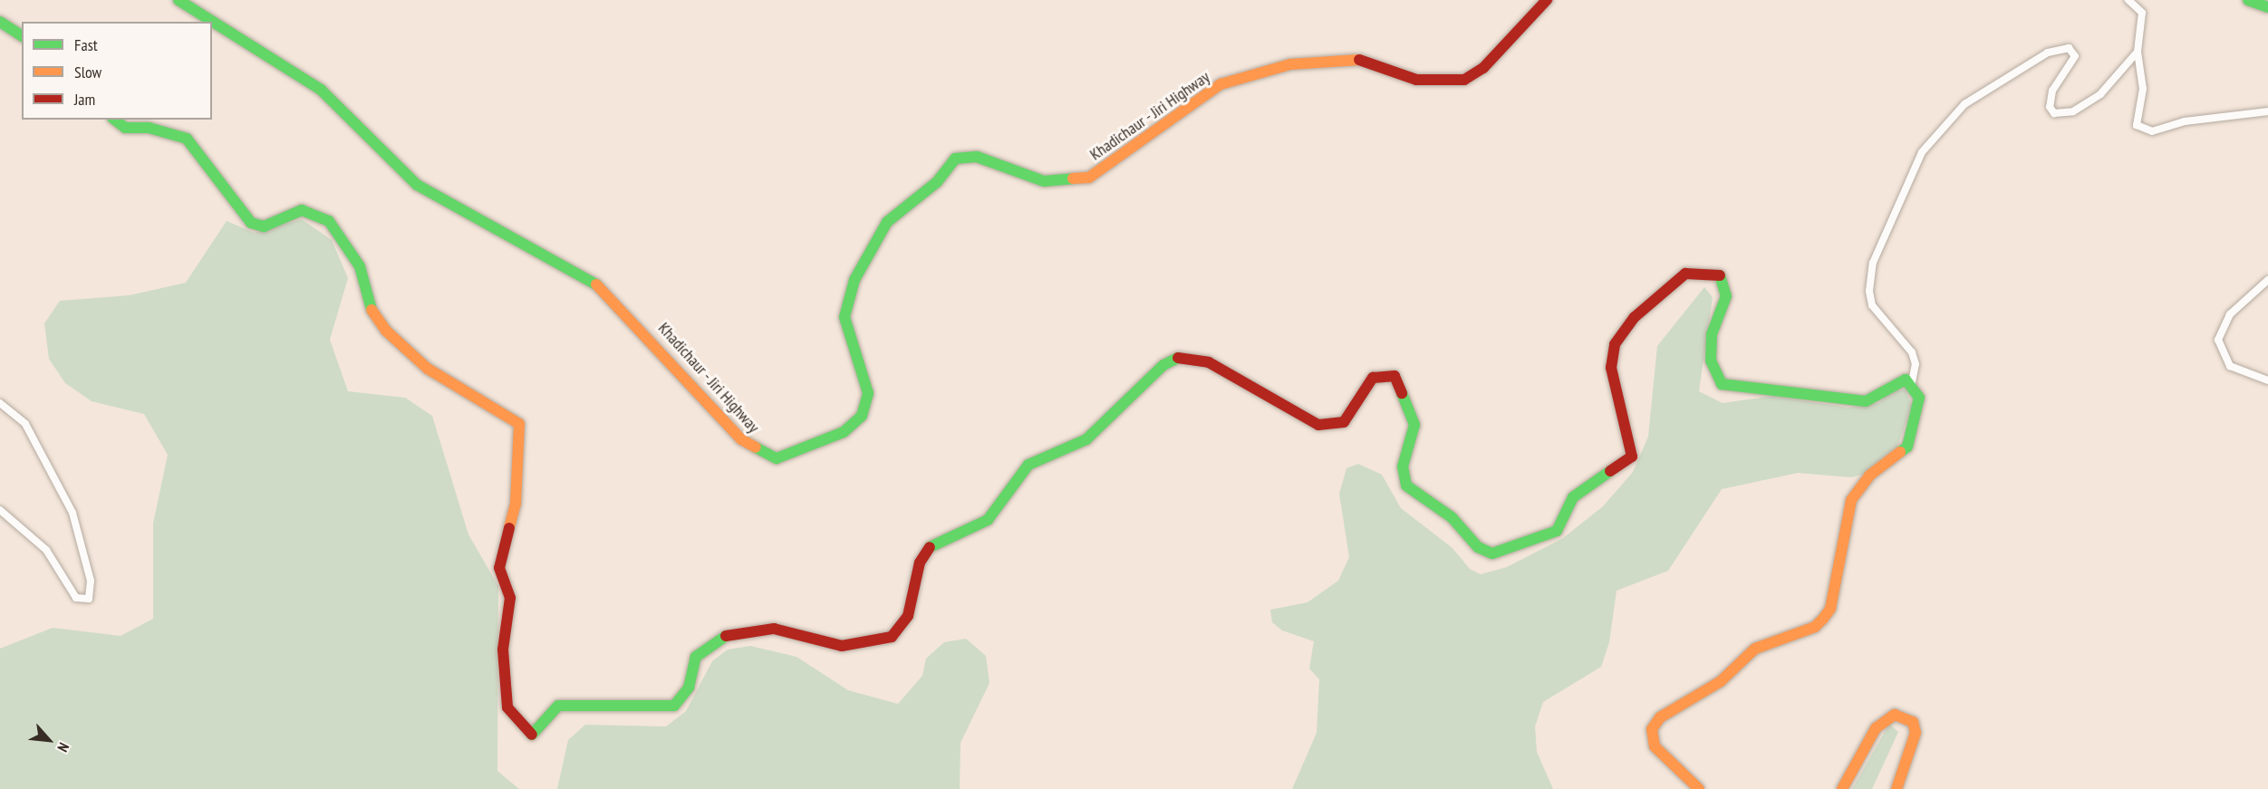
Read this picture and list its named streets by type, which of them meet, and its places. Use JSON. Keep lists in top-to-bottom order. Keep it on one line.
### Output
{"streets":{"main road":["Khadichaur - Jiri Highway"]},"legend":["Fast","Slow","Jam"],"north":"bottom right"}
